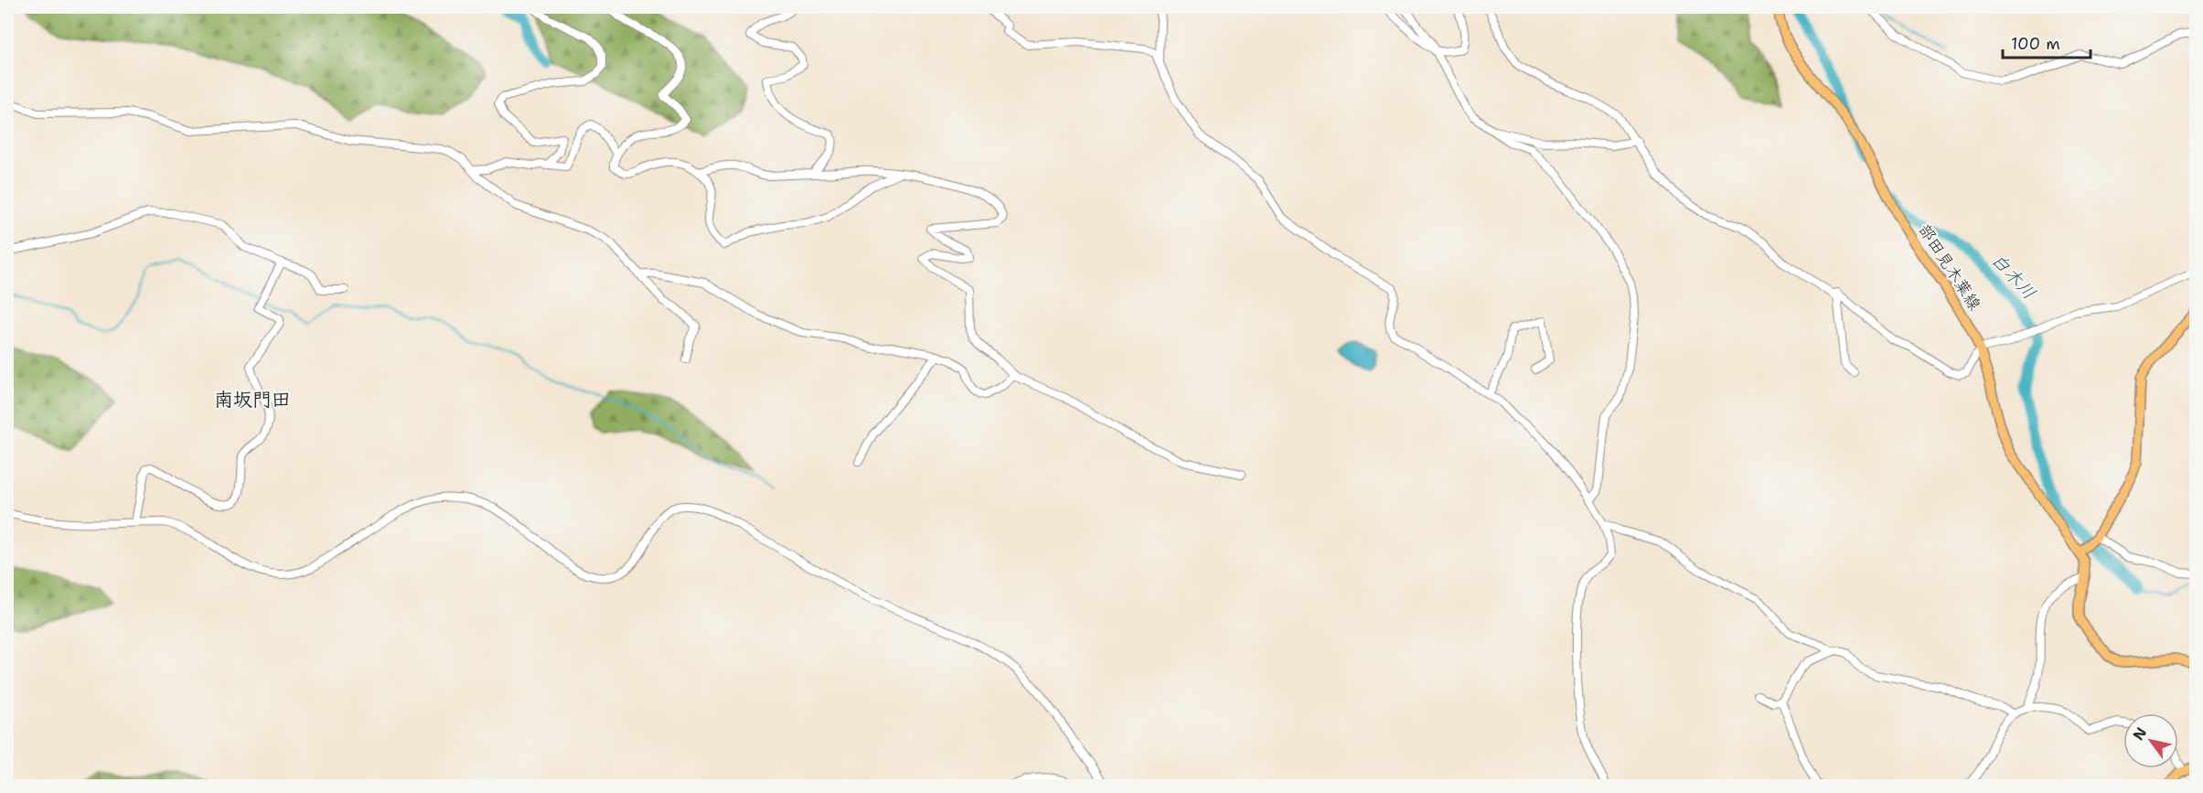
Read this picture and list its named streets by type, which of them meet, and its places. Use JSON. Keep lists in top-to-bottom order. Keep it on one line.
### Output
{"streets":{"main road":["部田見木葉線"]},"districts":["南坂門田"],"water":["白木川"],"scale_bar":"100 m","north":"top left"}
